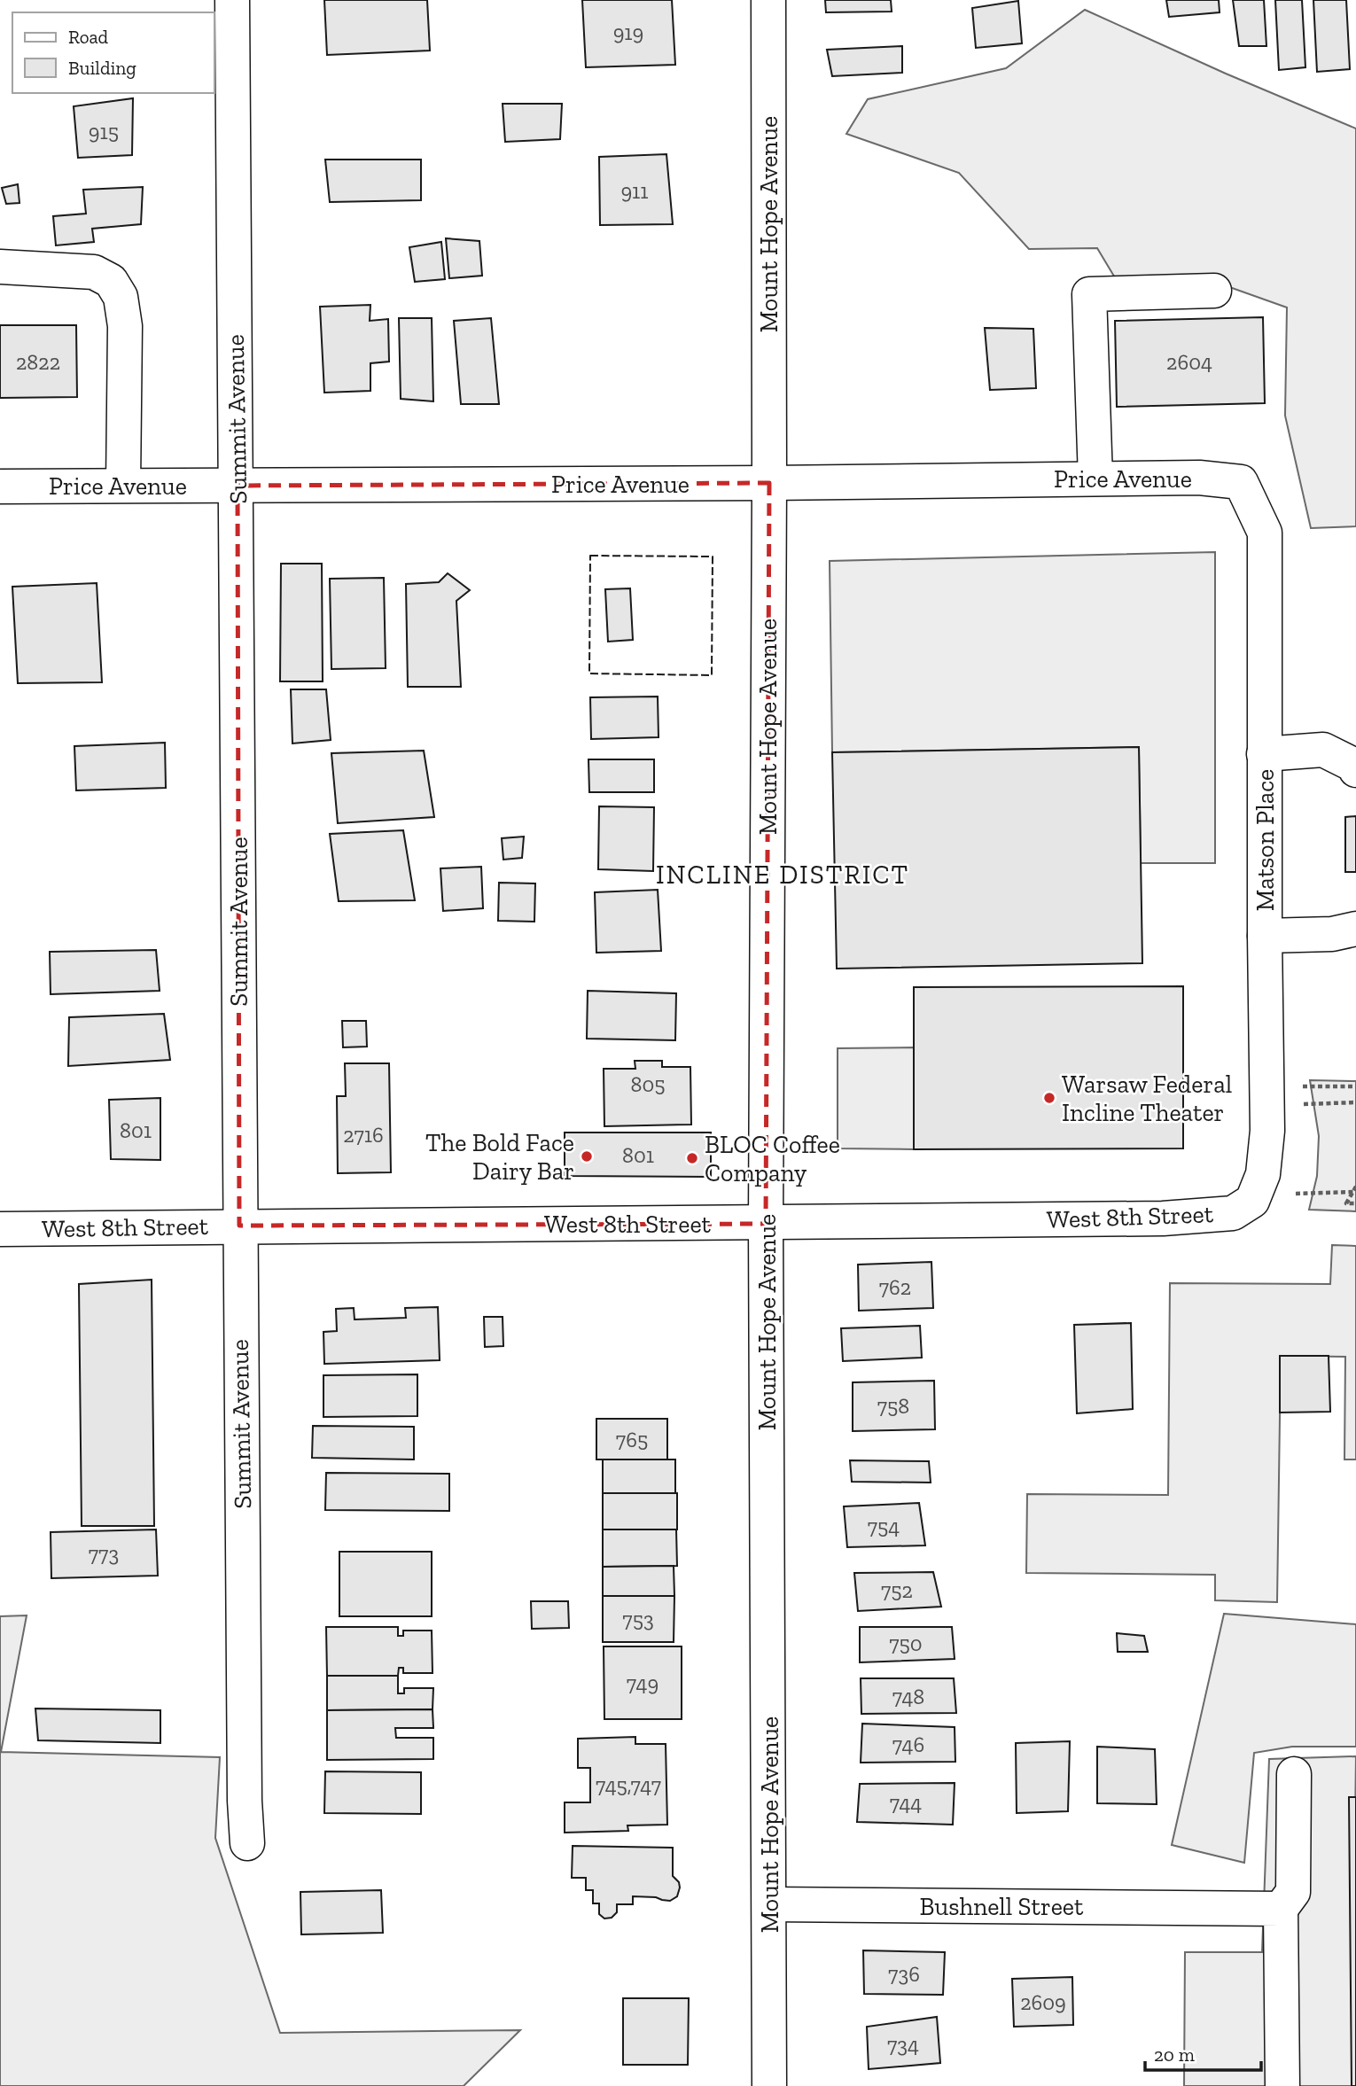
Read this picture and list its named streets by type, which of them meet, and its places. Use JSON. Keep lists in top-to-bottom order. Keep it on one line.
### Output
{"streets":{"street":["Mount Hope Avenue","Summit Avenue","Price Avenue","Matson Place","West 8th Street","Bushnell Street"]},"crossings":[["Mount Hope Avenue","Price Avenue"],["Mount Hope Avenue","West 8th Street"],["Mount Hope Avenue","Bushnell Street"],["Summit Avenue","Price Avenue"],["Summit Avenue","West 8th Street"],["Price Avenue","Matson Place"],["Matson Place","West 8th Street"]],"districts":["INCLINE DISTRICT"],"places":["Warsaw Federal Incline Theater","The Bold Face Dairy Bar","BLOC Coffee Company"],"house_numbers":["919","915","911","2822","2604","805","801","2716","801","762","758","765","754","773","752","753","750","749","748","746","745,747","744","736","2609","734"],"legend":["Road","Building"],"scale_bar":"20 m"}
